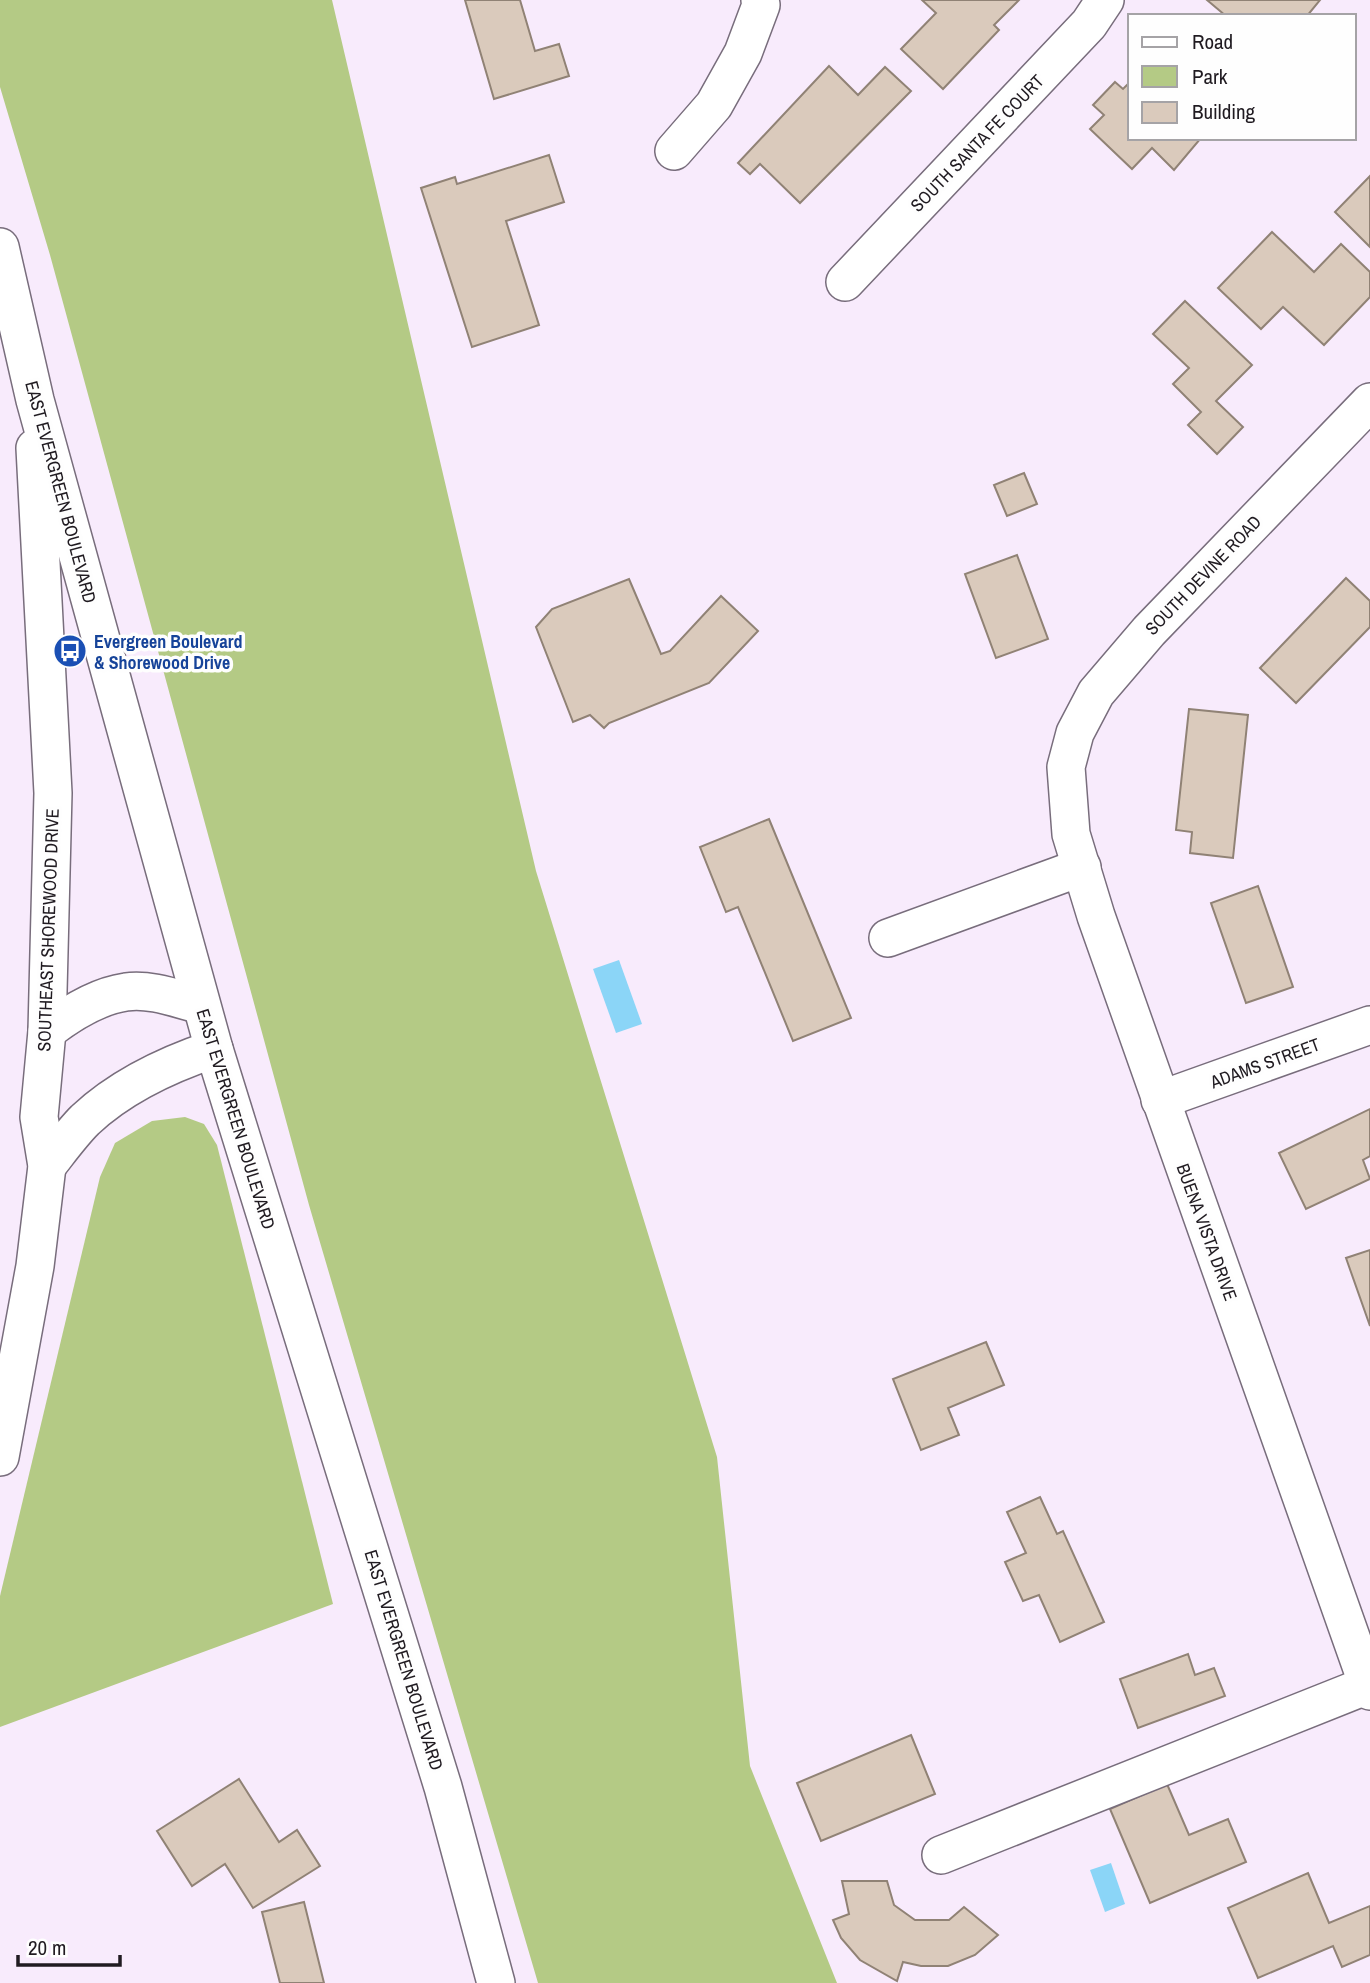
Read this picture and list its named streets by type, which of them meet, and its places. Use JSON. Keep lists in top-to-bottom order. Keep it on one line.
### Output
{"streets":{"street":["SOUTH SANTA FE COURT","EAST EVERGREEN BOULEVARD","SOUTH DEVINE ROAD","SOUTHEAST SHOREWOOD DRIVE","ADAMS STREET","BUENA VISTA DRIVE"]},"crossings":[["EAST EVERGREEN BOULEVARD","SOUTHEAST SHOREWOOD DRIVE"],["SOUTH DEVINE ROAD","BUENA VISTA DRIVE"],["ADAMS STREET","BUENA VISTA DRIVE"]],"places":{"bus stop":["Evergreen Boulevard & Shorewood Drive"]},"legend":["Road","Park","Building"],"scale_bar":"20 m"}
